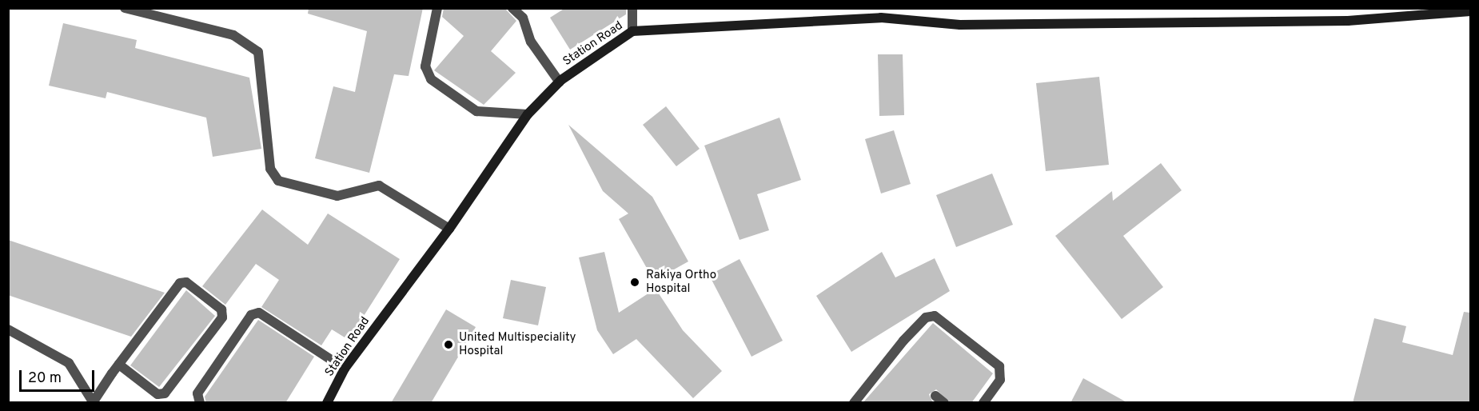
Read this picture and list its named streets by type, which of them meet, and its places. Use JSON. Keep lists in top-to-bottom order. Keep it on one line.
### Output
{"streets":{"main road":["Station Road"]},"places":["Rakiya Ortho Hospital","United Multispeciality Hospital"],"scale_bar":"20 m"}
